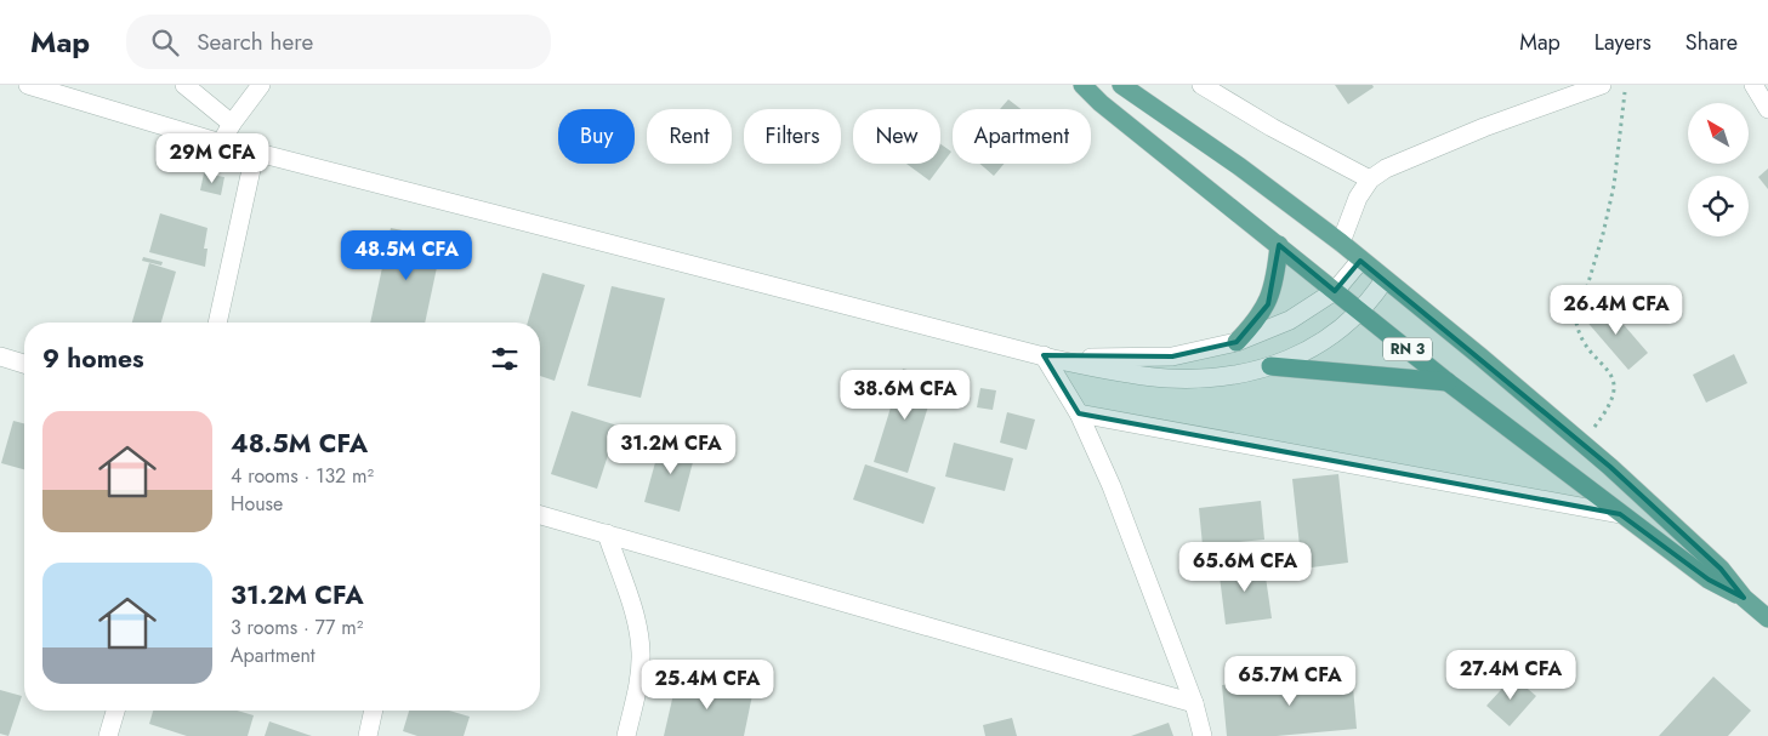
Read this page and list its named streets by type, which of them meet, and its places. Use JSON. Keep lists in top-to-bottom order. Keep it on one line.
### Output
{"streets":{"main road":["RN 3"]},"north":"top left","page":{"header":"Map","search":"Search here","nav":["Map","Layers","Share"],"chip":["Buy","Rent","Filters","New","Apartment"],"price":["29M CFA","48.5M CFA","26.4M CFA","38.6M CFA","31.2M CFA","65.6M CFA","27.4M CFA","65.7M CFA","25.4M CFA"],"heading":"9 homes","list":[{"name":"48.5M CFA","note":"4 rooms · 132 m² · House"},{"name":"31.2M CFA","note":"3 rooms · 77 m² · Apartment"}]}}
